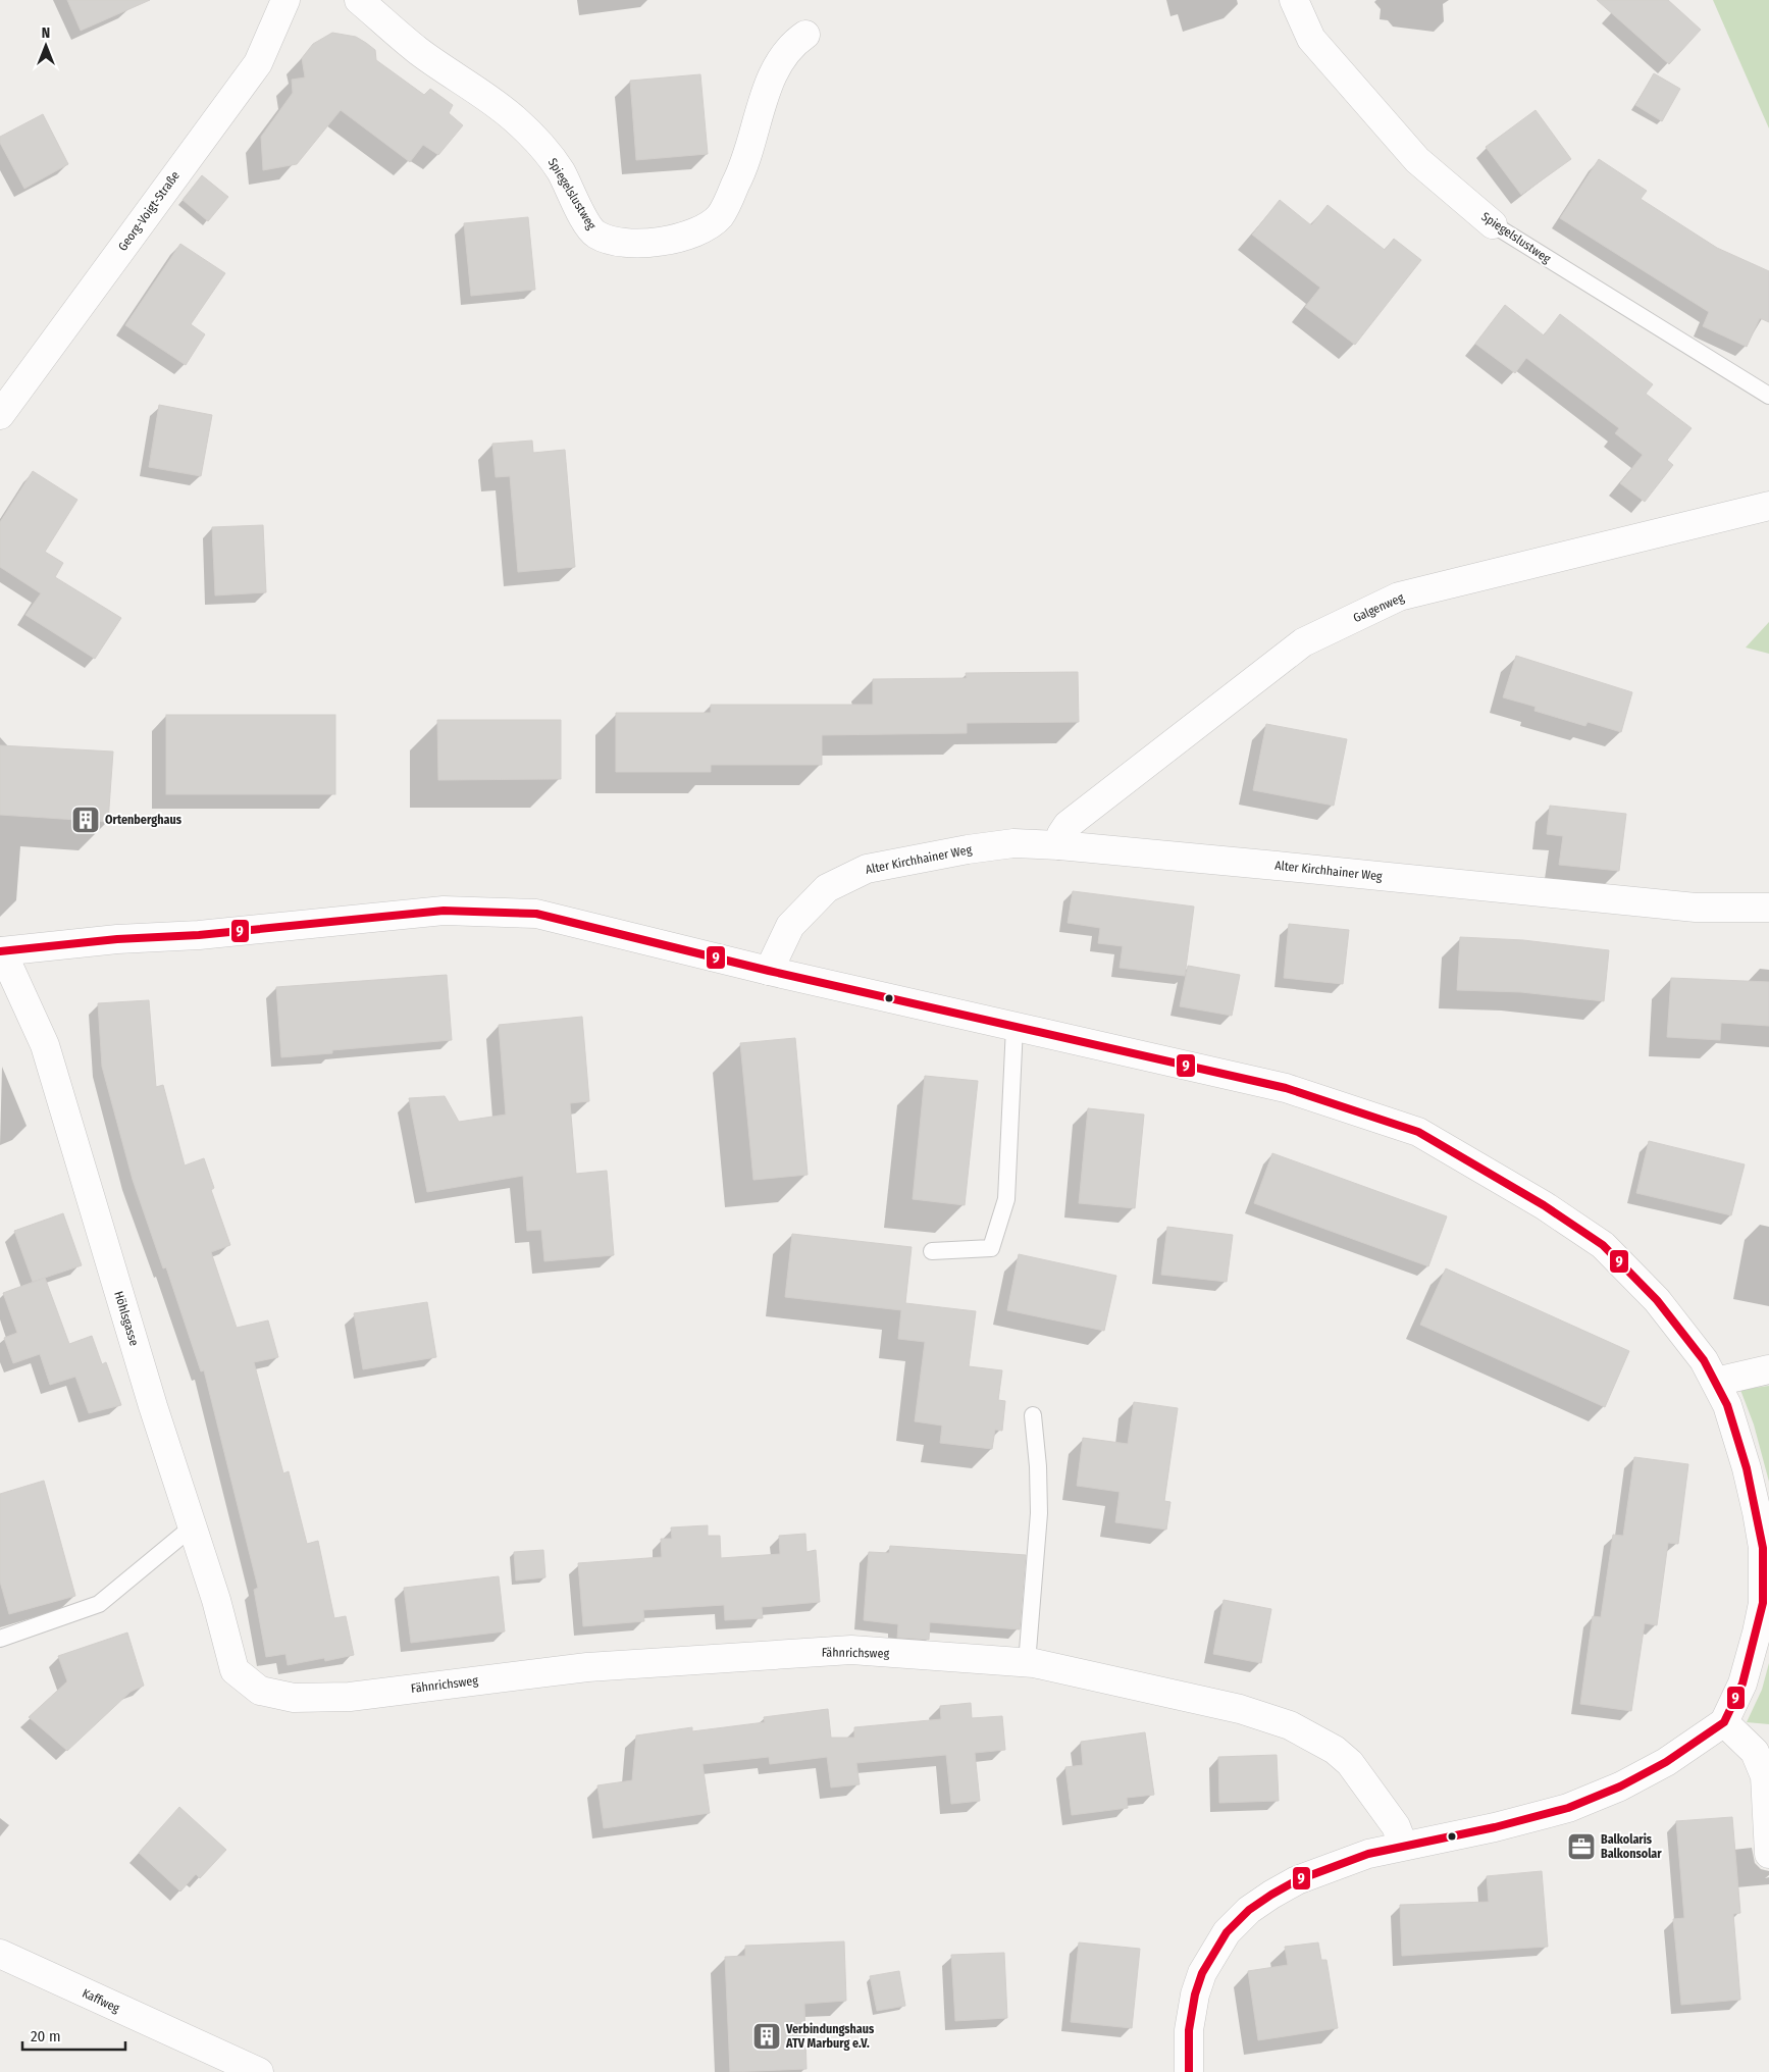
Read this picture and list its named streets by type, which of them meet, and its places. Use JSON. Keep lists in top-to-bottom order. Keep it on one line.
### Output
{"streets":{"street":["Spiegelslustweg","Georg-Voigt-Straße","Galgenweg","Alter Kirchhainer Weg","Höhlsgasse","Fähnrichsweg","Kaffweg"]},"crossings":[["Galgenweg","Alter Kirchhainer Weg"],["Höhlsgasse","Fähnrichsweg"]],"places":{"building":["Ortenberghaus","Verbindungshaus ATV Marburg e.V."],"office":["Balkolaris Balkonsolar"]},"lines":["transit line 9"],"scale_bar":"20 m","north":"top"}
